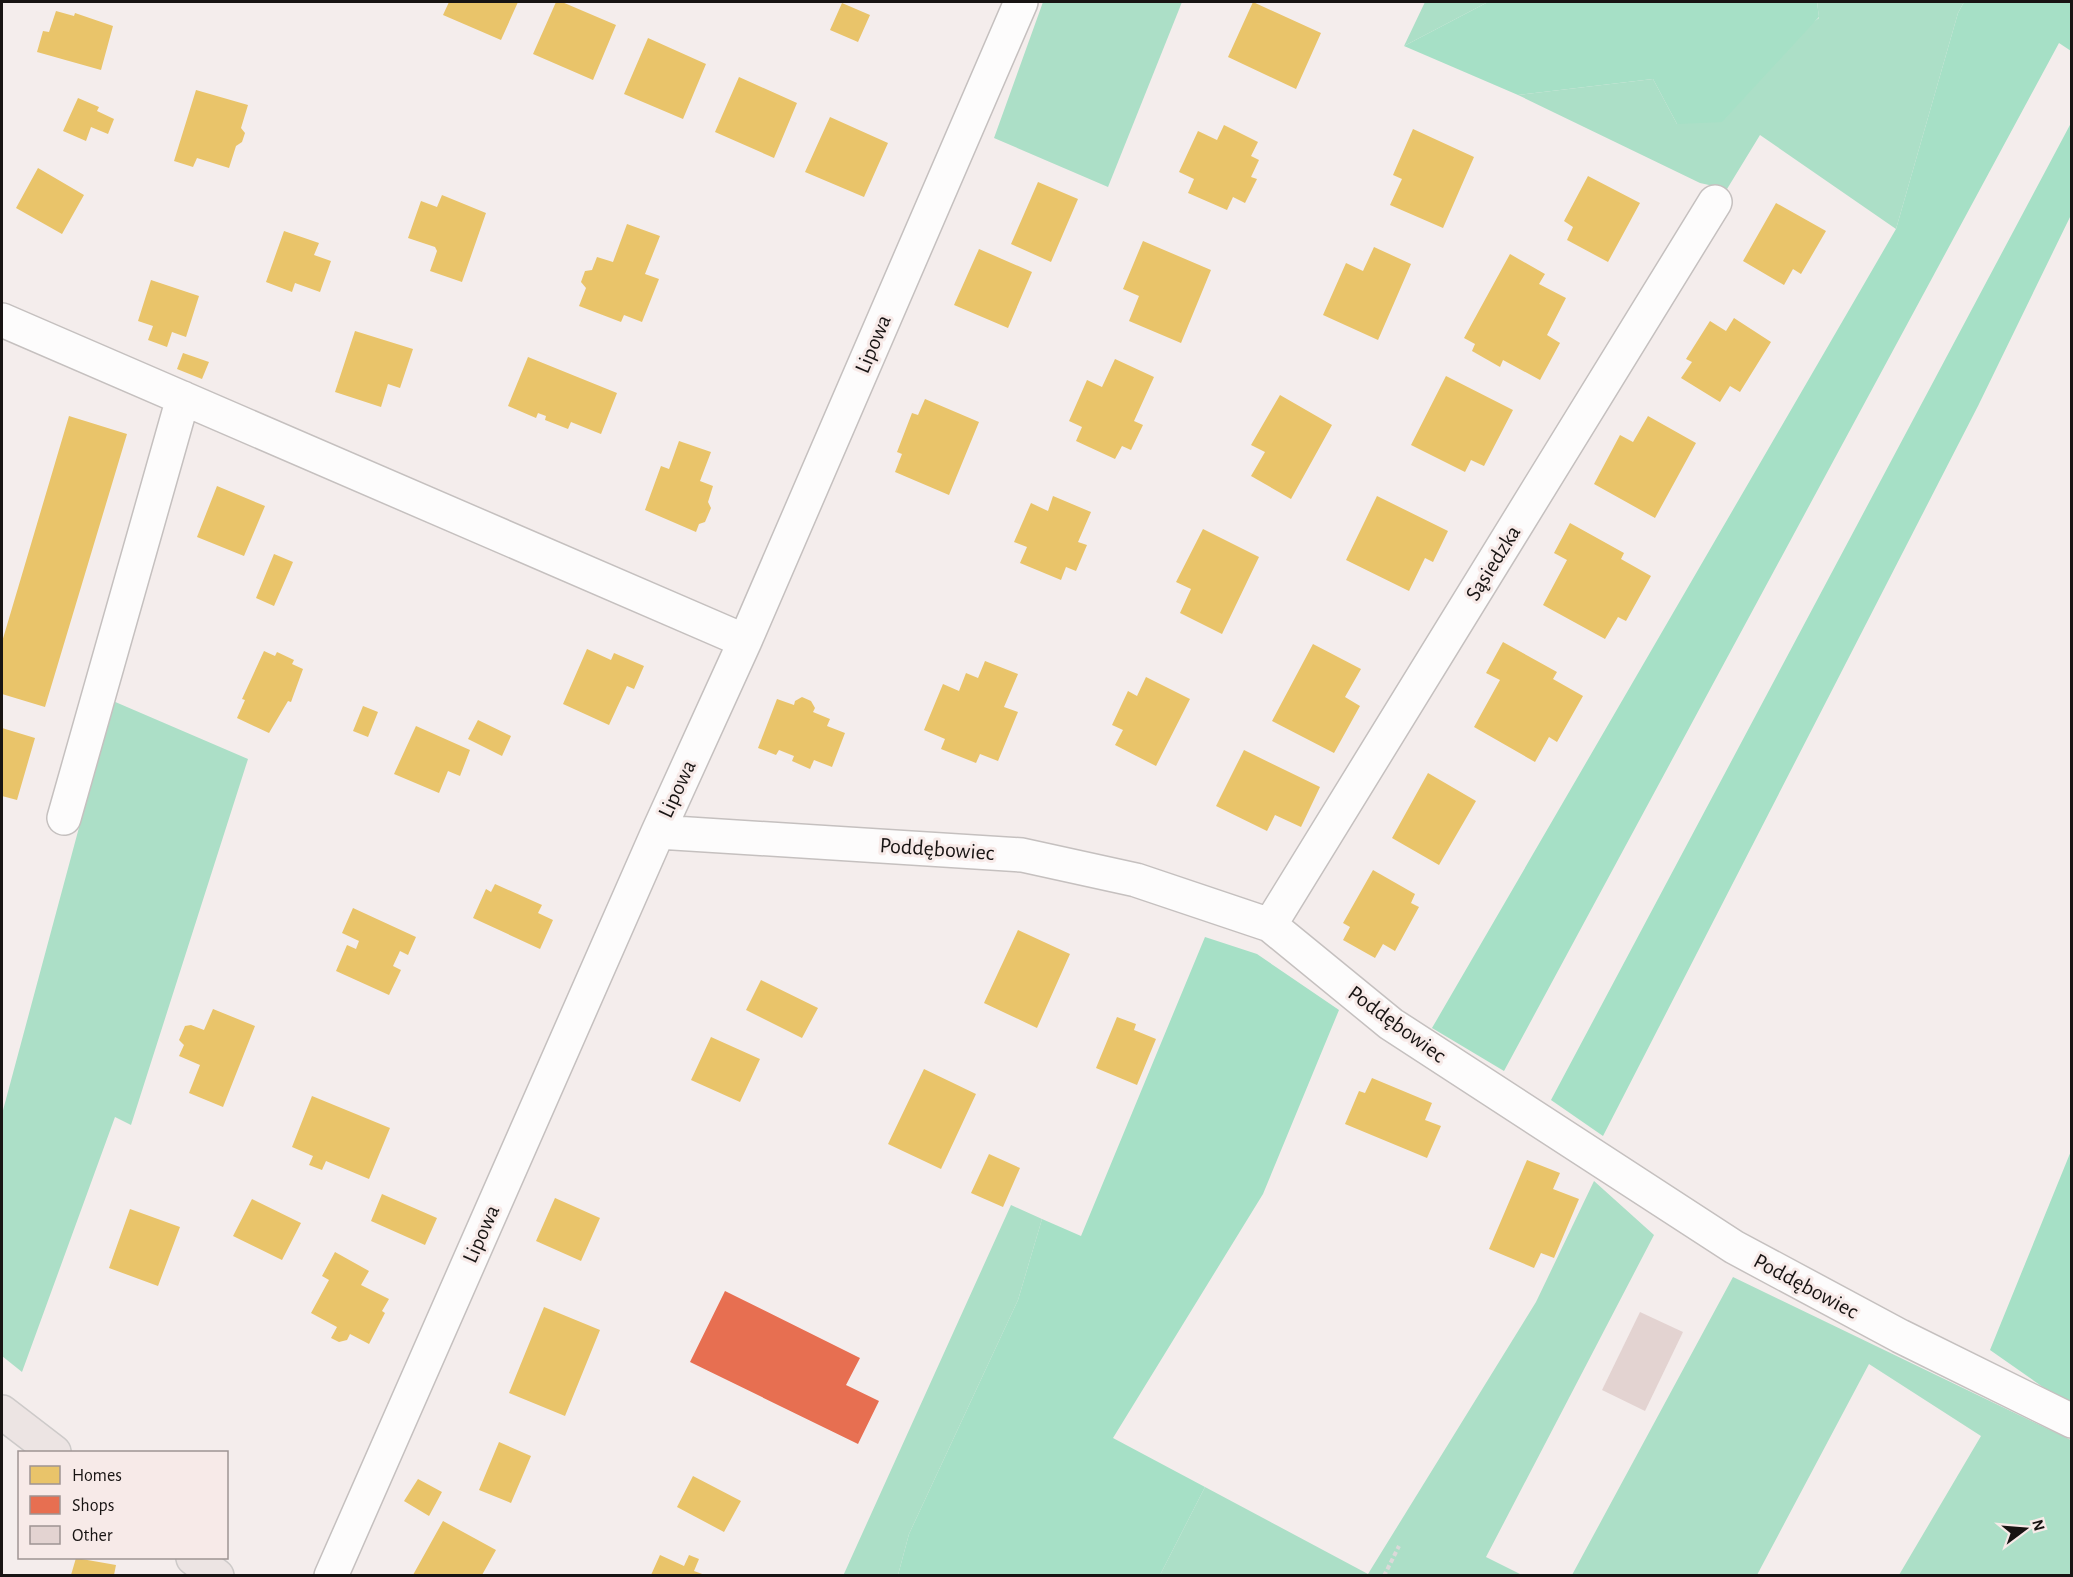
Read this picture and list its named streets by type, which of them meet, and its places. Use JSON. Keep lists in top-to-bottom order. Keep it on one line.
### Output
{"streets":{"street":["Lipowa","Sąsiedzka","Poddębowiec"]},"crossings":[["Lipowa","Poddębowiec"],["Sąsiedzka","Poddębowiec"]],"legend":["Homes","Shops","Other"],"north":"right"}
